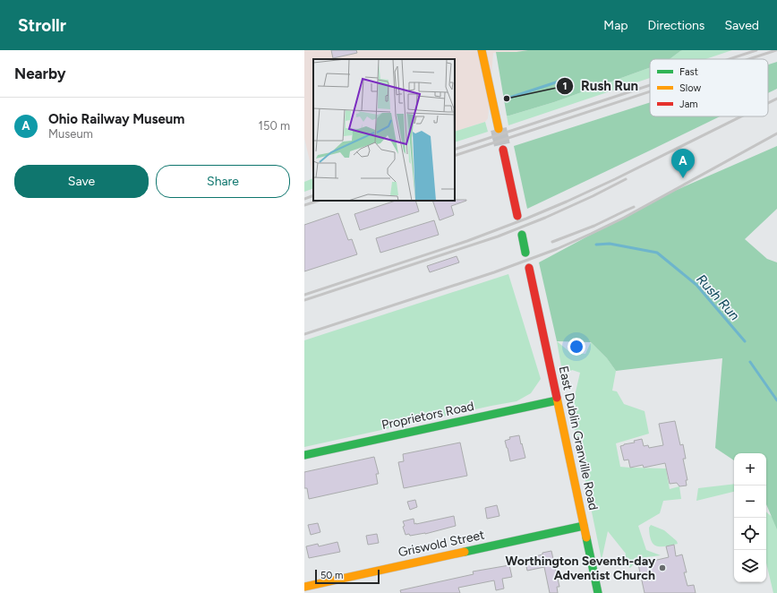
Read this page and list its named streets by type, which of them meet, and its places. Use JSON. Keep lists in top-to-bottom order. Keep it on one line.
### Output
{"streets":{"street":["Proprietors Road","East Dublin Granville Road","Griswold Street"]},"crossings":[["Proprietors Road","East Dublin Granville Road"],["East Dublin Granville Road","Griswold Street"]],"water":["Rush Run"],"places":["Rush Run","Worthington Seventh-day Adventist Church"],"legend":["Fast","Slow","Jam"],"scale_bar":"50 m","page":{"header":"Strollr","nav":["Map","Directions","Saved"],"heading":"Nearby","list":[{"mark":"A","name":"Ohio Railway Museum","note":"Museum","value":"150 m"}],"pins":"A","buttons":["Save","Share"],"map_buttons":["+","−"],"scale":"50 m"}}
